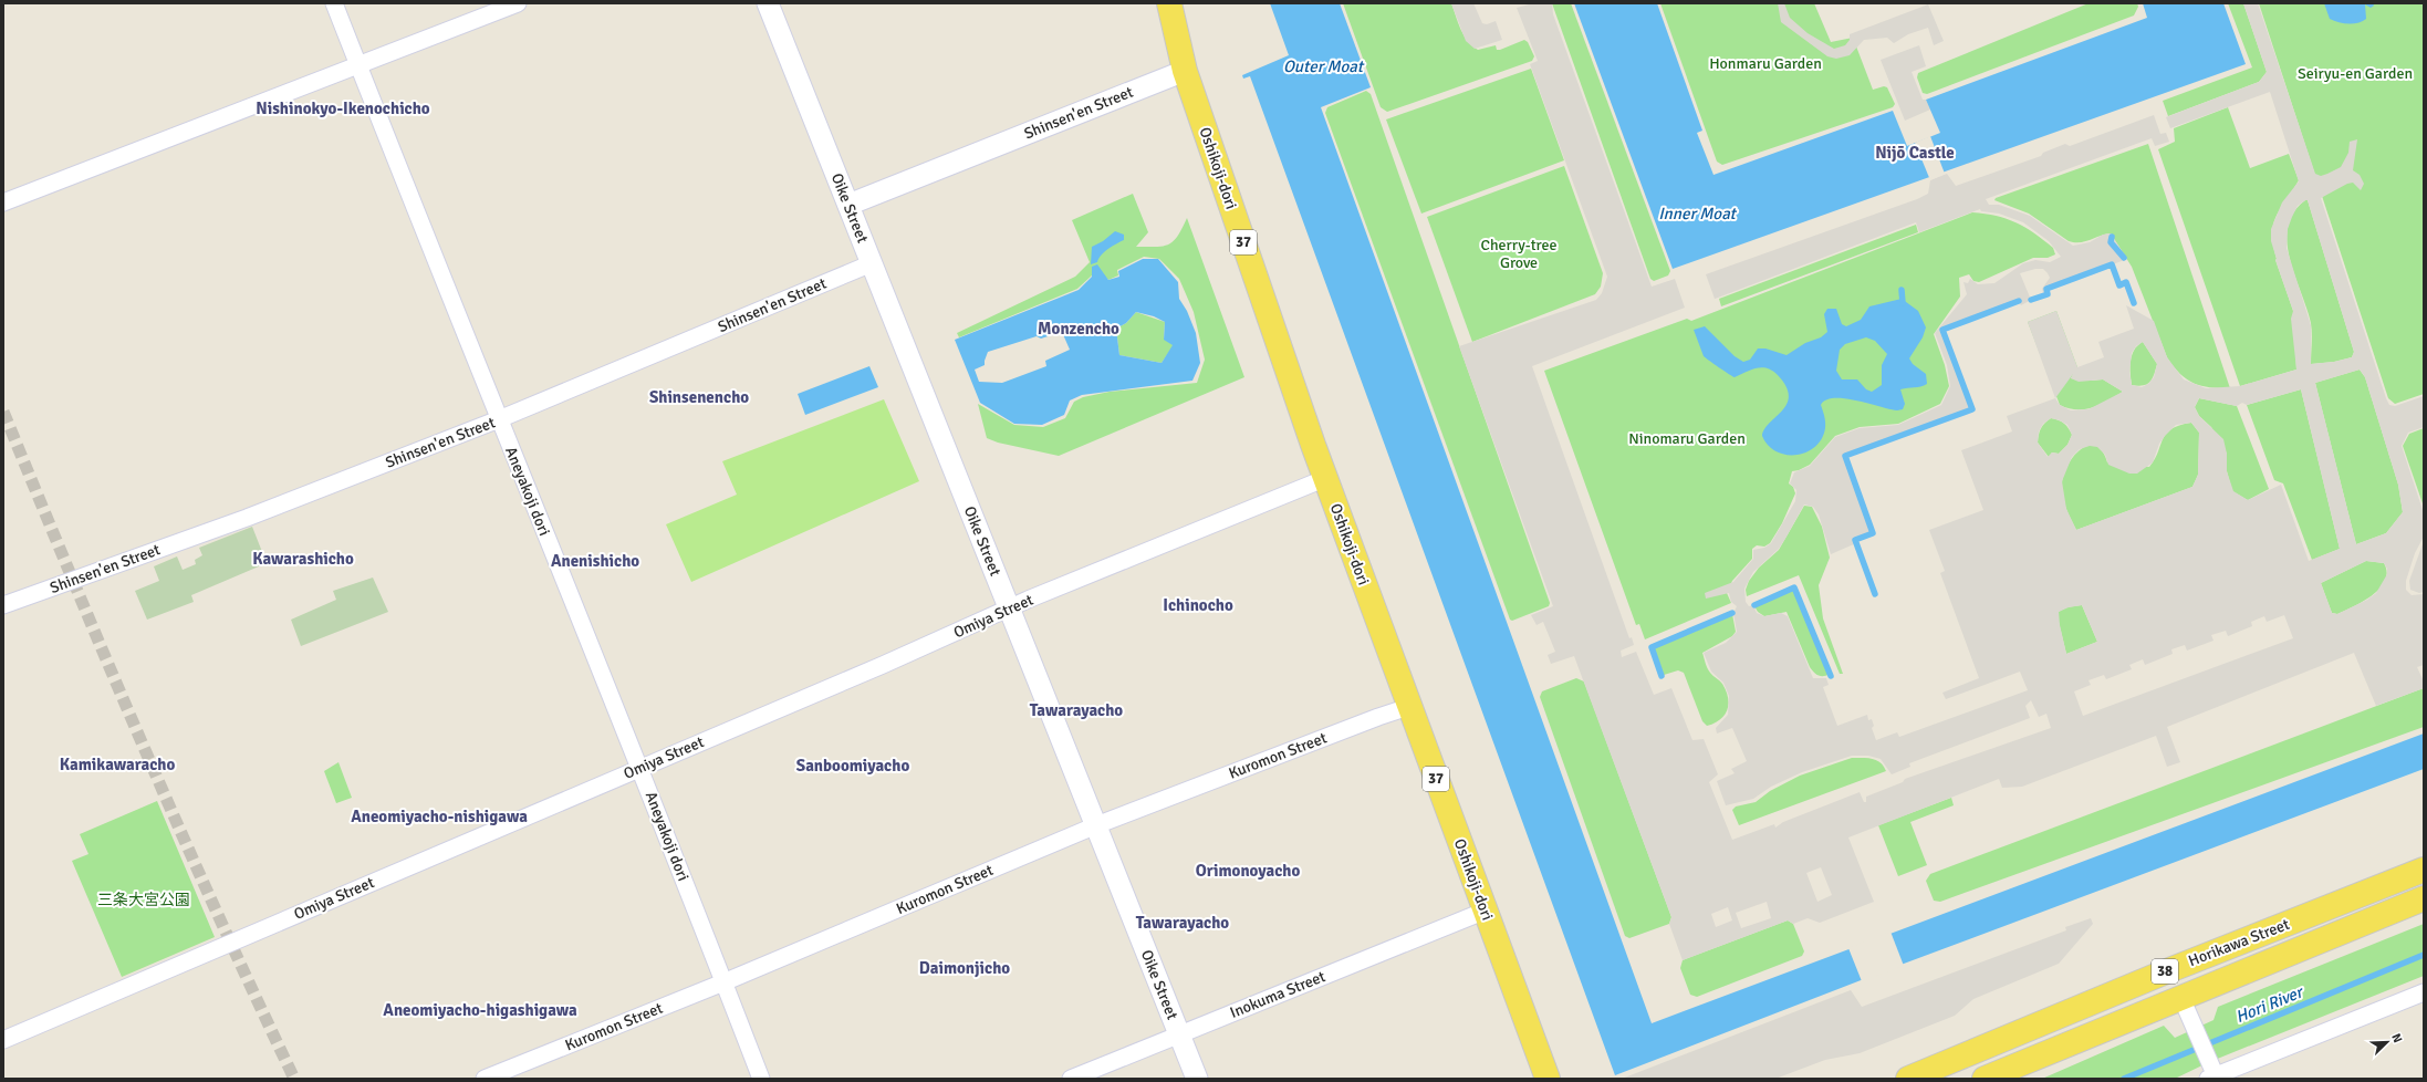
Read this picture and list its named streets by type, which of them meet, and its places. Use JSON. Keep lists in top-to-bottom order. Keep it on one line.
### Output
{"streets":{"main road":["Oshikoji-dori","37","Horikawa Street","38"],"street":["Shinsen'en Street","Oike Street","Aneyakoji dori","Omiya Street","Kuromon Street","Inokuma Street"]},"crossings":[["Shinsen'en Street","Oshikoji-dori"],["Shinsen'en Street","Oike Street"],["Shinsen'en Street","Aneyakoji dori"],["Oshikoji-dori","Omiya Street"],["Oshikoji-dori","Kuromon Street"],["Oshikoji-dori","Inokuma Street"],["Oike Street","Omiya Street"],["Oike Street","Kuromon Street"],["Oike Street","Inokuma Street"],["Aneyakoji dori","Omiya Street"],["Aneyakoji dori","Kuromon Street"]],"districts":["Nishinokyo-Ikenochicho","Nijō Castle","Monzencho","Shinsenencho","Kawarashicho","Anenishicho","Ichinocho","Tawarayacho","Kamikawaracho","Sanboomiyacho","Aneomiyacho-nishigawa","Orimonoyacho","Tawarayacho","Daimonjicho","Aneomiyacho-higashigawa"],"water":["Outer Moat","Inner Moat","Hori River"],"parks":["Honmaru Garden","Seiryu-en Garden","Cherry-tree Grove","Ninomaru Garden","三条大宮公園"],"north":"top right"}
